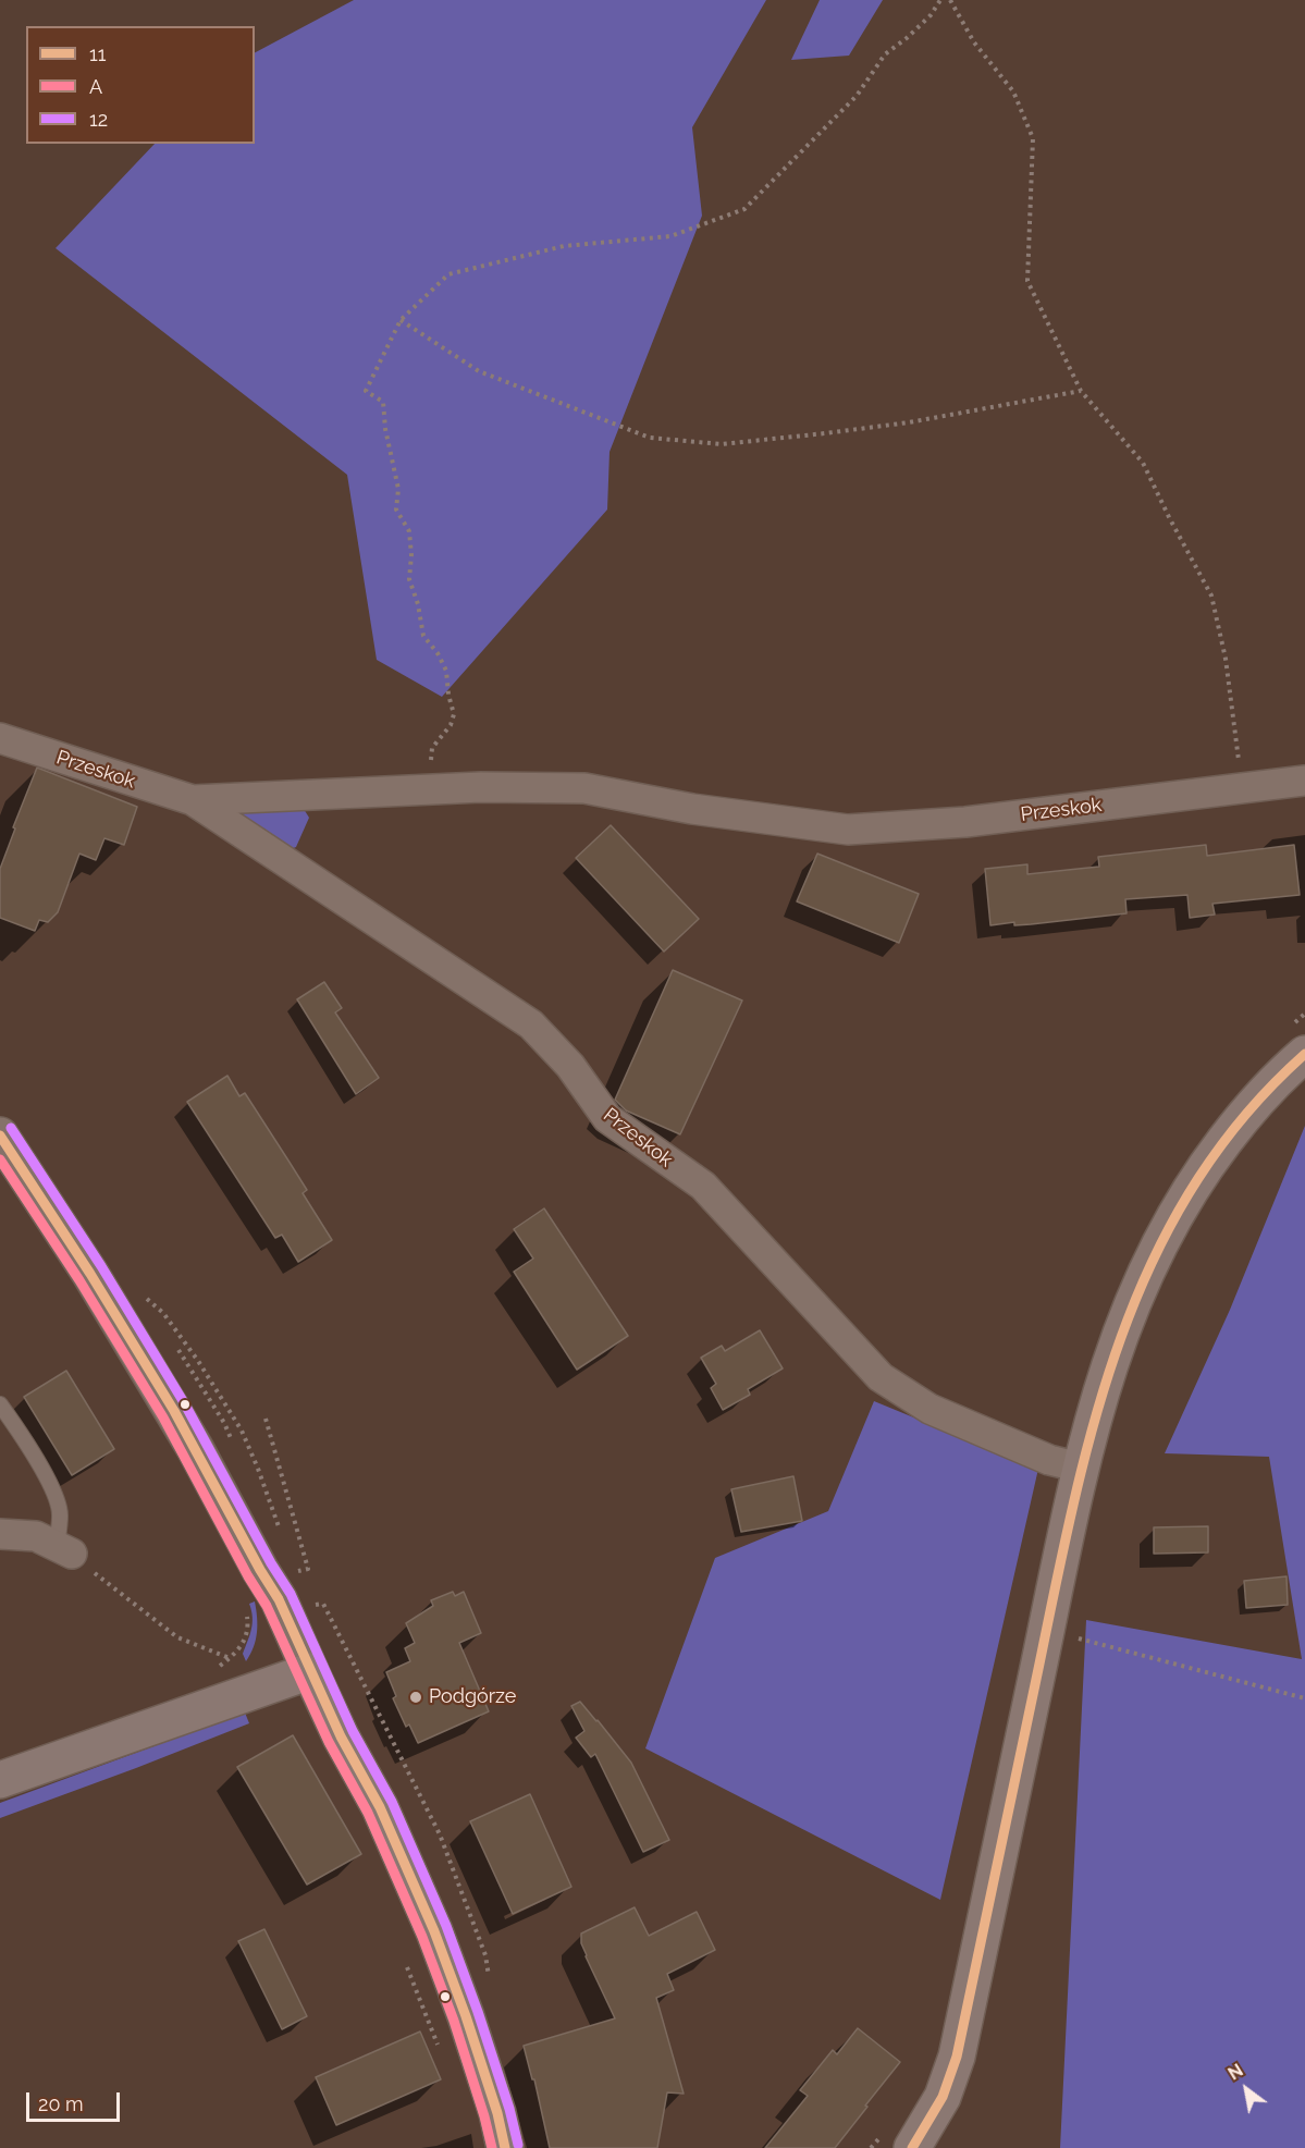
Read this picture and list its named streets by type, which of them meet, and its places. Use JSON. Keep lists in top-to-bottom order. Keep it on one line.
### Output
{"streets":{"street":["Przeskok"]},"places":["Podgórze"],"lines":["transit line 11","transit line 12","transit line A"],"legend":["11","A","12"],"scale_bar":"20 m","north":"top left"}
